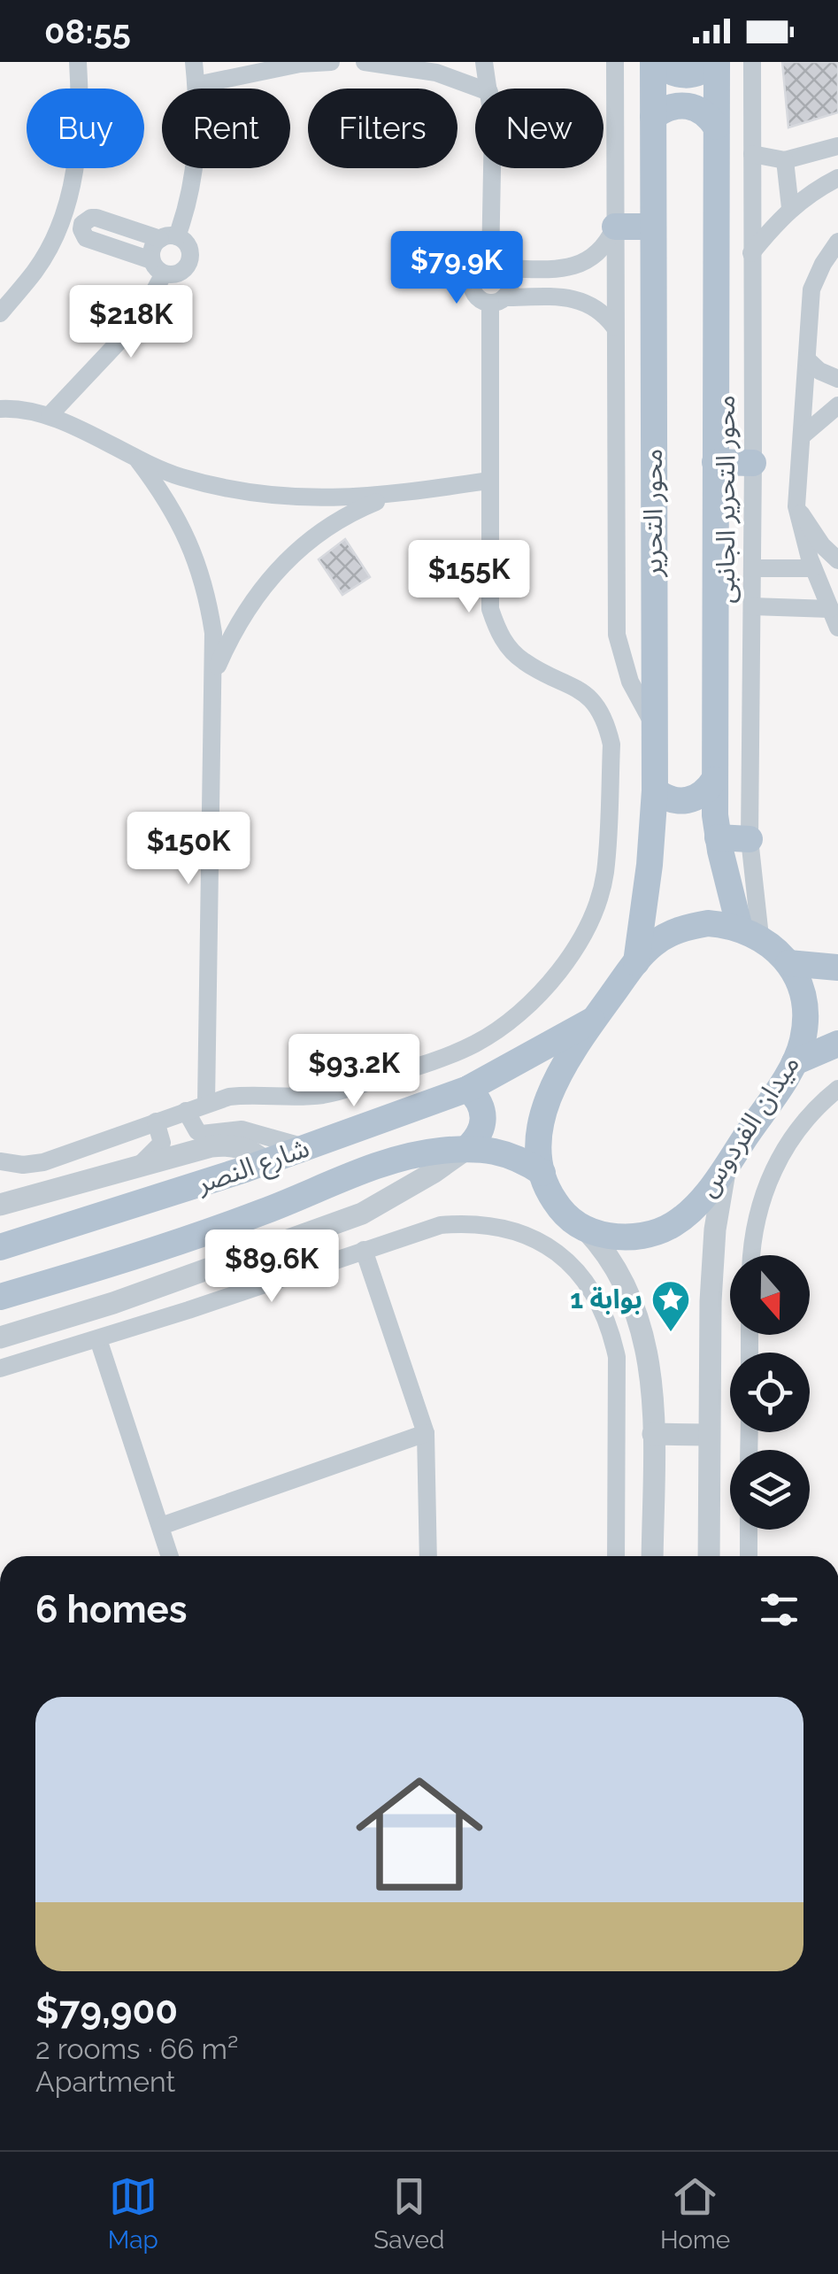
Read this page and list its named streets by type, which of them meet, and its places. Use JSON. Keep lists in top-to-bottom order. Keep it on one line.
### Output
{"streets":{"main road":["محور التحرير","ميدان الفردوس","شارع النصر"],"street":["محور التحرير الجانبى"]},"crossings":[["محور التحرير الجانبى","محور التحرير"],["محور التحرير الجانبى","ميدان الفردوس"],["محور التحرير الجانبى","شارع النصر"],["محور التحرير","ميدان الفردوس"],["محور التحرير","شارع النصر"],["ميدان الفردوس","شارع النصر"]],"places":{"place":["بوابة 1"]},"north":"bottom","page":{"status":"08:55","chip":["Buy","Rent","Filters","New"],"price":["$79.9K","$218K","$155K","$150K","$93.2K","$89.6K"],"heading":"6 homes","list":[{"name":"$79,900","note":"2 rooms · 66 m² · Apartment"}],"tabs":["Map","Saved","Home"]}}
